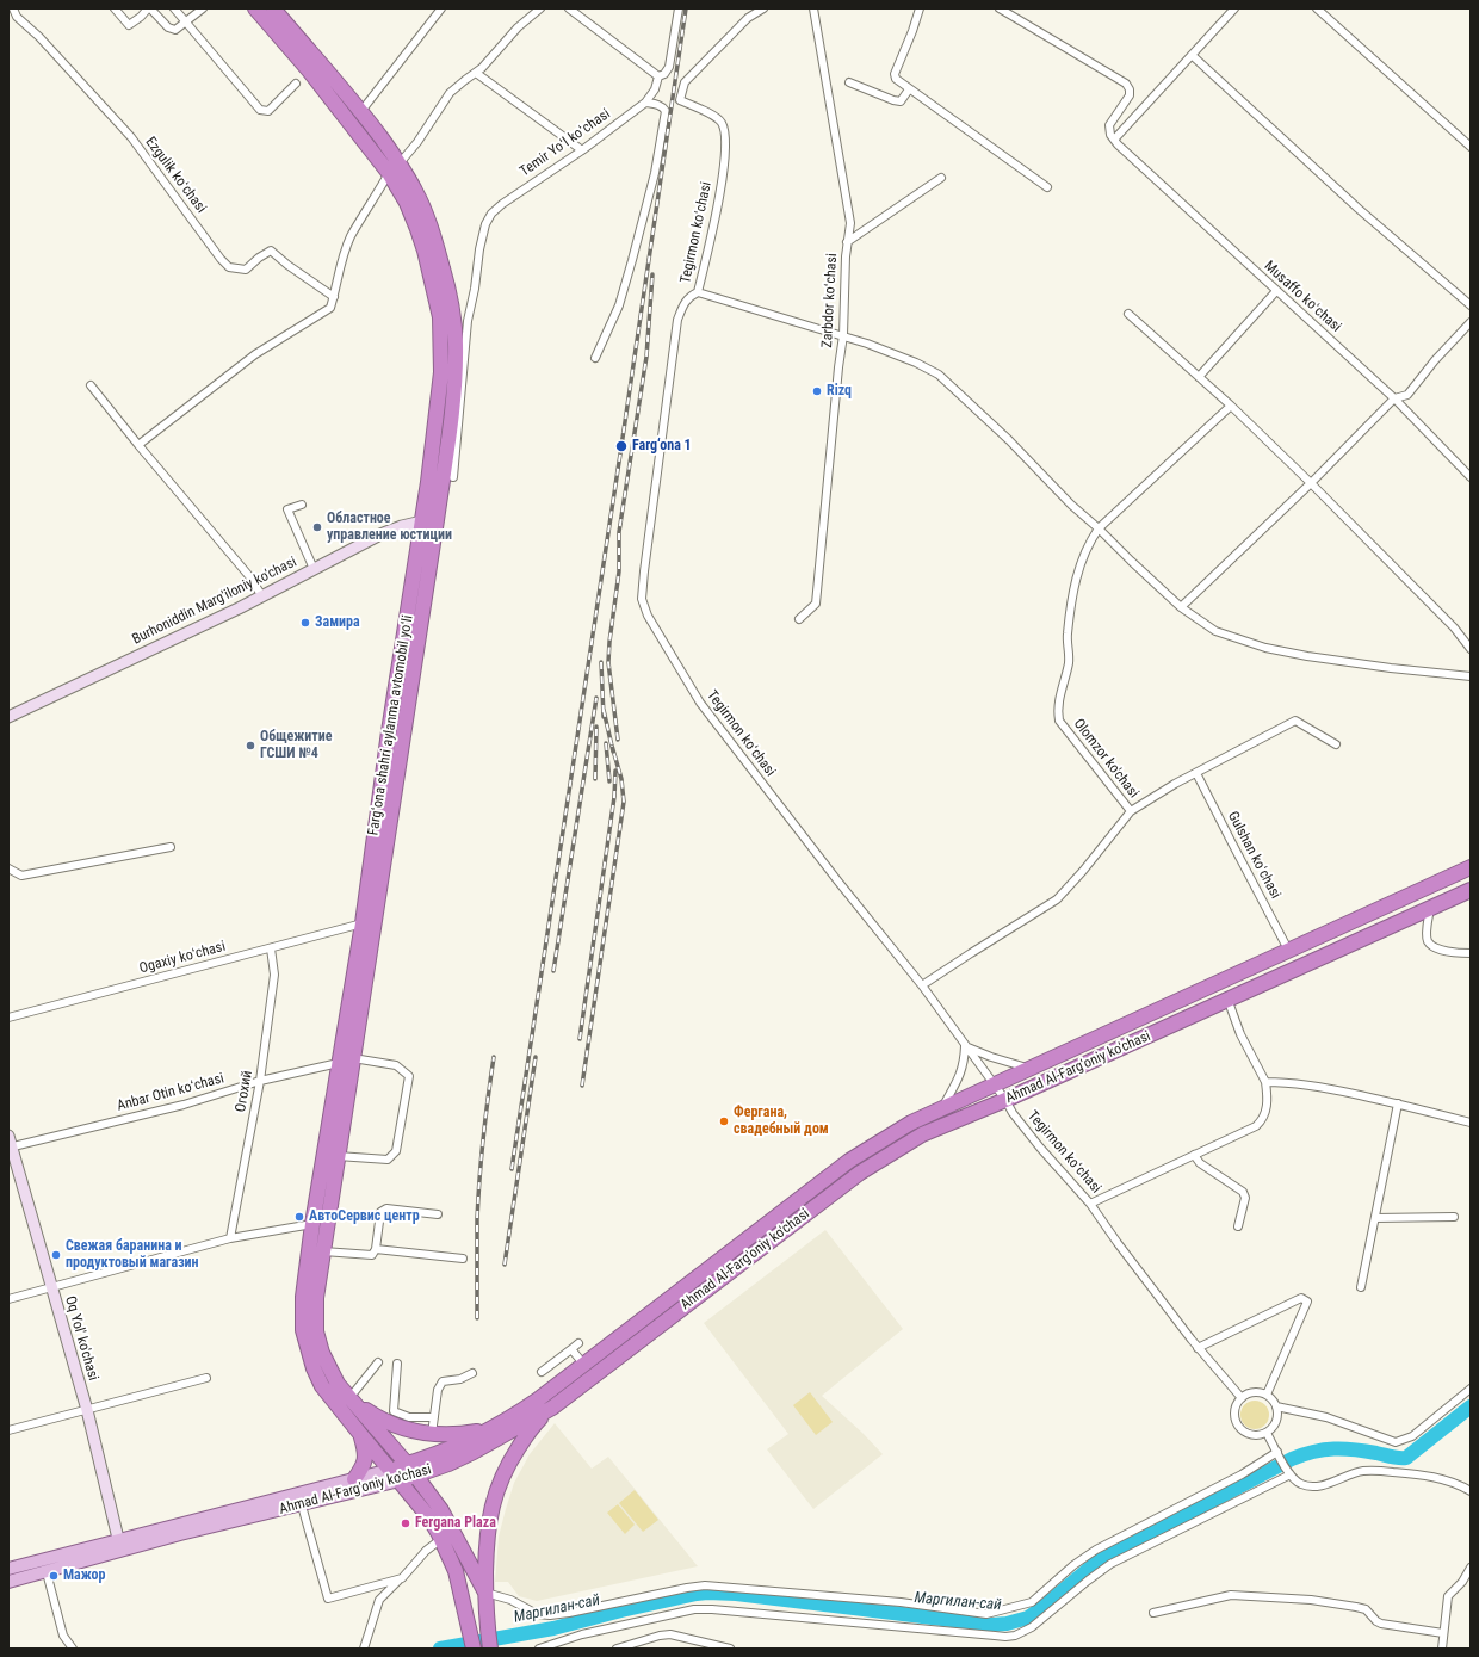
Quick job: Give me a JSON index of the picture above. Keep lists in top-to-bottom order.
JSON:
{
  "streets": {
    "highway": ["Fargʻona shahri aylanma avtomobil yoʻli", "Ahmad Al-Farg'oniy ko'chasi"],
    "street": [
      "Temir Yoʻl koʻchasi",
      "Ezgulik koʻchasi",
      "Tegirmon koʻchasi",
      "Musaffo koʻchasi",
      "Zarbdor koʻchasi",
      "Burhoniddin Marg'iloniy ko'chasi",
      "Olomzor ko'chasi",
      "Gulshan koʻchasi",
      "Ogaxiy koʻchasi",
      "Огохий",
      "Anbar Otin koʻchasi",
      "Oq Yol' ko'chasi"
    ]
  },
  "crossings": [
    ["Tegirmon koʻchasi", "Olomzor ko'chasi"],
    ["Tegirmon koʻchasi", "Ahmad Al-Farg'oniy ko'chasi"],
    ["Burhoniddin Marg'iloniy ko'chasi", "Fargʻona shahri aylanma avtomobil yoʻli"],
    ["Fargʻona shahri aylanma avtomobil yoʻli", "Ogaxiy koʻchasi"],
    ["Fargʻona shahri aylanma avtomobil yoʻli", "Ahmad Al-Farg'oniy ko'chasi"],
    ["Fargʻona shahri aylanma avtomobil yoʻli", "Anbar Otin koʻchasi"],
    ["Olomzor ko'chasi", "Gulshan koʻchasi"],
    ["Gulshan koʻchasi", "Ahmad Al-Farg'oniy ko'chasi"],
    ["Ogaxiy koʻchasi", "Огохий"],
    ["Ahmad Al-Farg'oniy ko'chasi", "Oq Yol' ko'chasi"],
    ["Огохий", "Anbar Otin koʻchasi"],
    ["Anbar Otin koʻchasi", "Oq Yol' ko'chasi"]
  ],
  "water": ["Маргилан-сай"],
  "places": [
    "Rizq",
    "Farg‘ona 1",
    "Областное управление юстиции",
    "Замира",
    "Общежитие ГСШИ №4",
    "Фергана, свадебный дом",
    "АвтоСервис центр",
    "Свежая баранина и продуктовый магазин",
    "Fergana Plaza",
    "Мажор"
  ]
}
